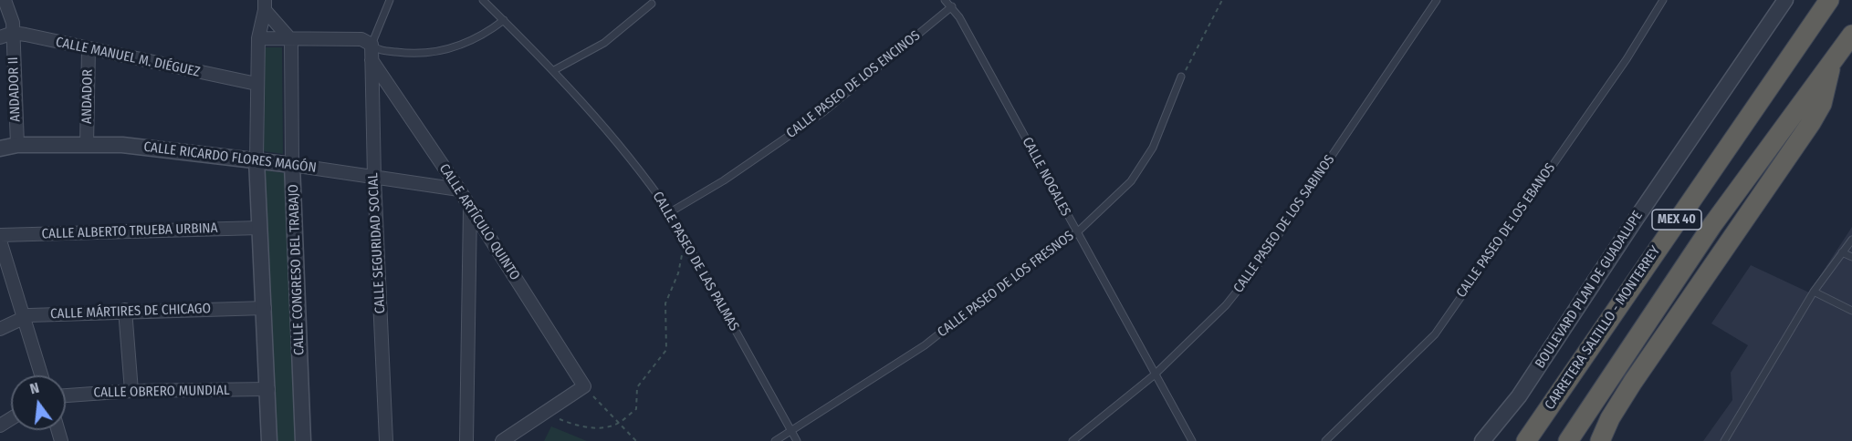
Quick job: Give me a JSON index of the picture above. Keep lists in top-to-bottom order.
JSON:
{
  "streets": {
    "highway": ["MEX 40", "CARRETERA SALTILLO - MONTERREY"],
    "street": [
      "CALLE MANUEL M. DIÉGUEZ",
      "ANDADOR II",
      "ANDADOR",
      "CALLE RICARDO FLORES MAGÓN",
      "CALLE ARTÍCULO QUINTO",
      "CALLE ALBERTO TRUEBA URBINA",
      "CALLE SEGURIDAD SOCIAL",
      "CALLE CONGRESO DEL TRABAJO",
      "BOULEVARD PLAN DE GUADALUPE",
      "CALLE MÁRTIRES DE CHICAGO",
      "CALLE OBRERO MUNDIAL"
    ],
    "lane": [
      "CALLE PASEO DE LOS ENCINOS",
      "CALLE NOGALES",
      "CALLE PASEO DE LOS SABINOS",
      "CALLE PASEO DE LOS EBANOS",
      "CALLE PASEO DE LAS PALMAS",
      "CALLE PASEO DE LOS FRESNOS"
    ]
  },
  "crossings": [
    ["CALLE MANUEL M. DIÉGUEZ", "ANDADOR II"],
    ["CALLE MANUEL M. DIÉGUEZ", "ANDADOR"],
    ["CALLE PASEO DE LOS ENCINOS", "CALLE NOGALES"],
    ["CALLE PASEO DE LOS ENCINOS", "CALLE PASEO DE LAS PALMAS"],
    ["ANDADOR II", "CALLE RICARDO FLORES MAGÓN"],
    ["ANDADOR", "CALLE RICARDO FLORES MAGÓN"],
    ["CALLE RICARDO FLORES MAGÓN", "CALLE ARTÍCULO QUINTO"],
    ["CALLE RICARDO FLORES MAGÓN", "CALLE SEGURIDAD SOCIAL"],
    ["CALLE RICARDO FLORES MAGÓN", "CALLE CONGRESO DEL TRABAJO"],
    ["CALLE NOGALES", "CALLE PASEO DE LOS SABINOS"],
    ["CALLE NOGALES", "CALLE PASEO DE LOS FRESNOS"],
    ["CALLE ARTÍCULO QUINTO", "CALLE SEGURIDAD SOCIAL"],
    ["CALLE PASEO DE LAS PALMAS", "CALLE PASEO DE LOS FRESNOS"]
  ],
  "north": "top"
}
